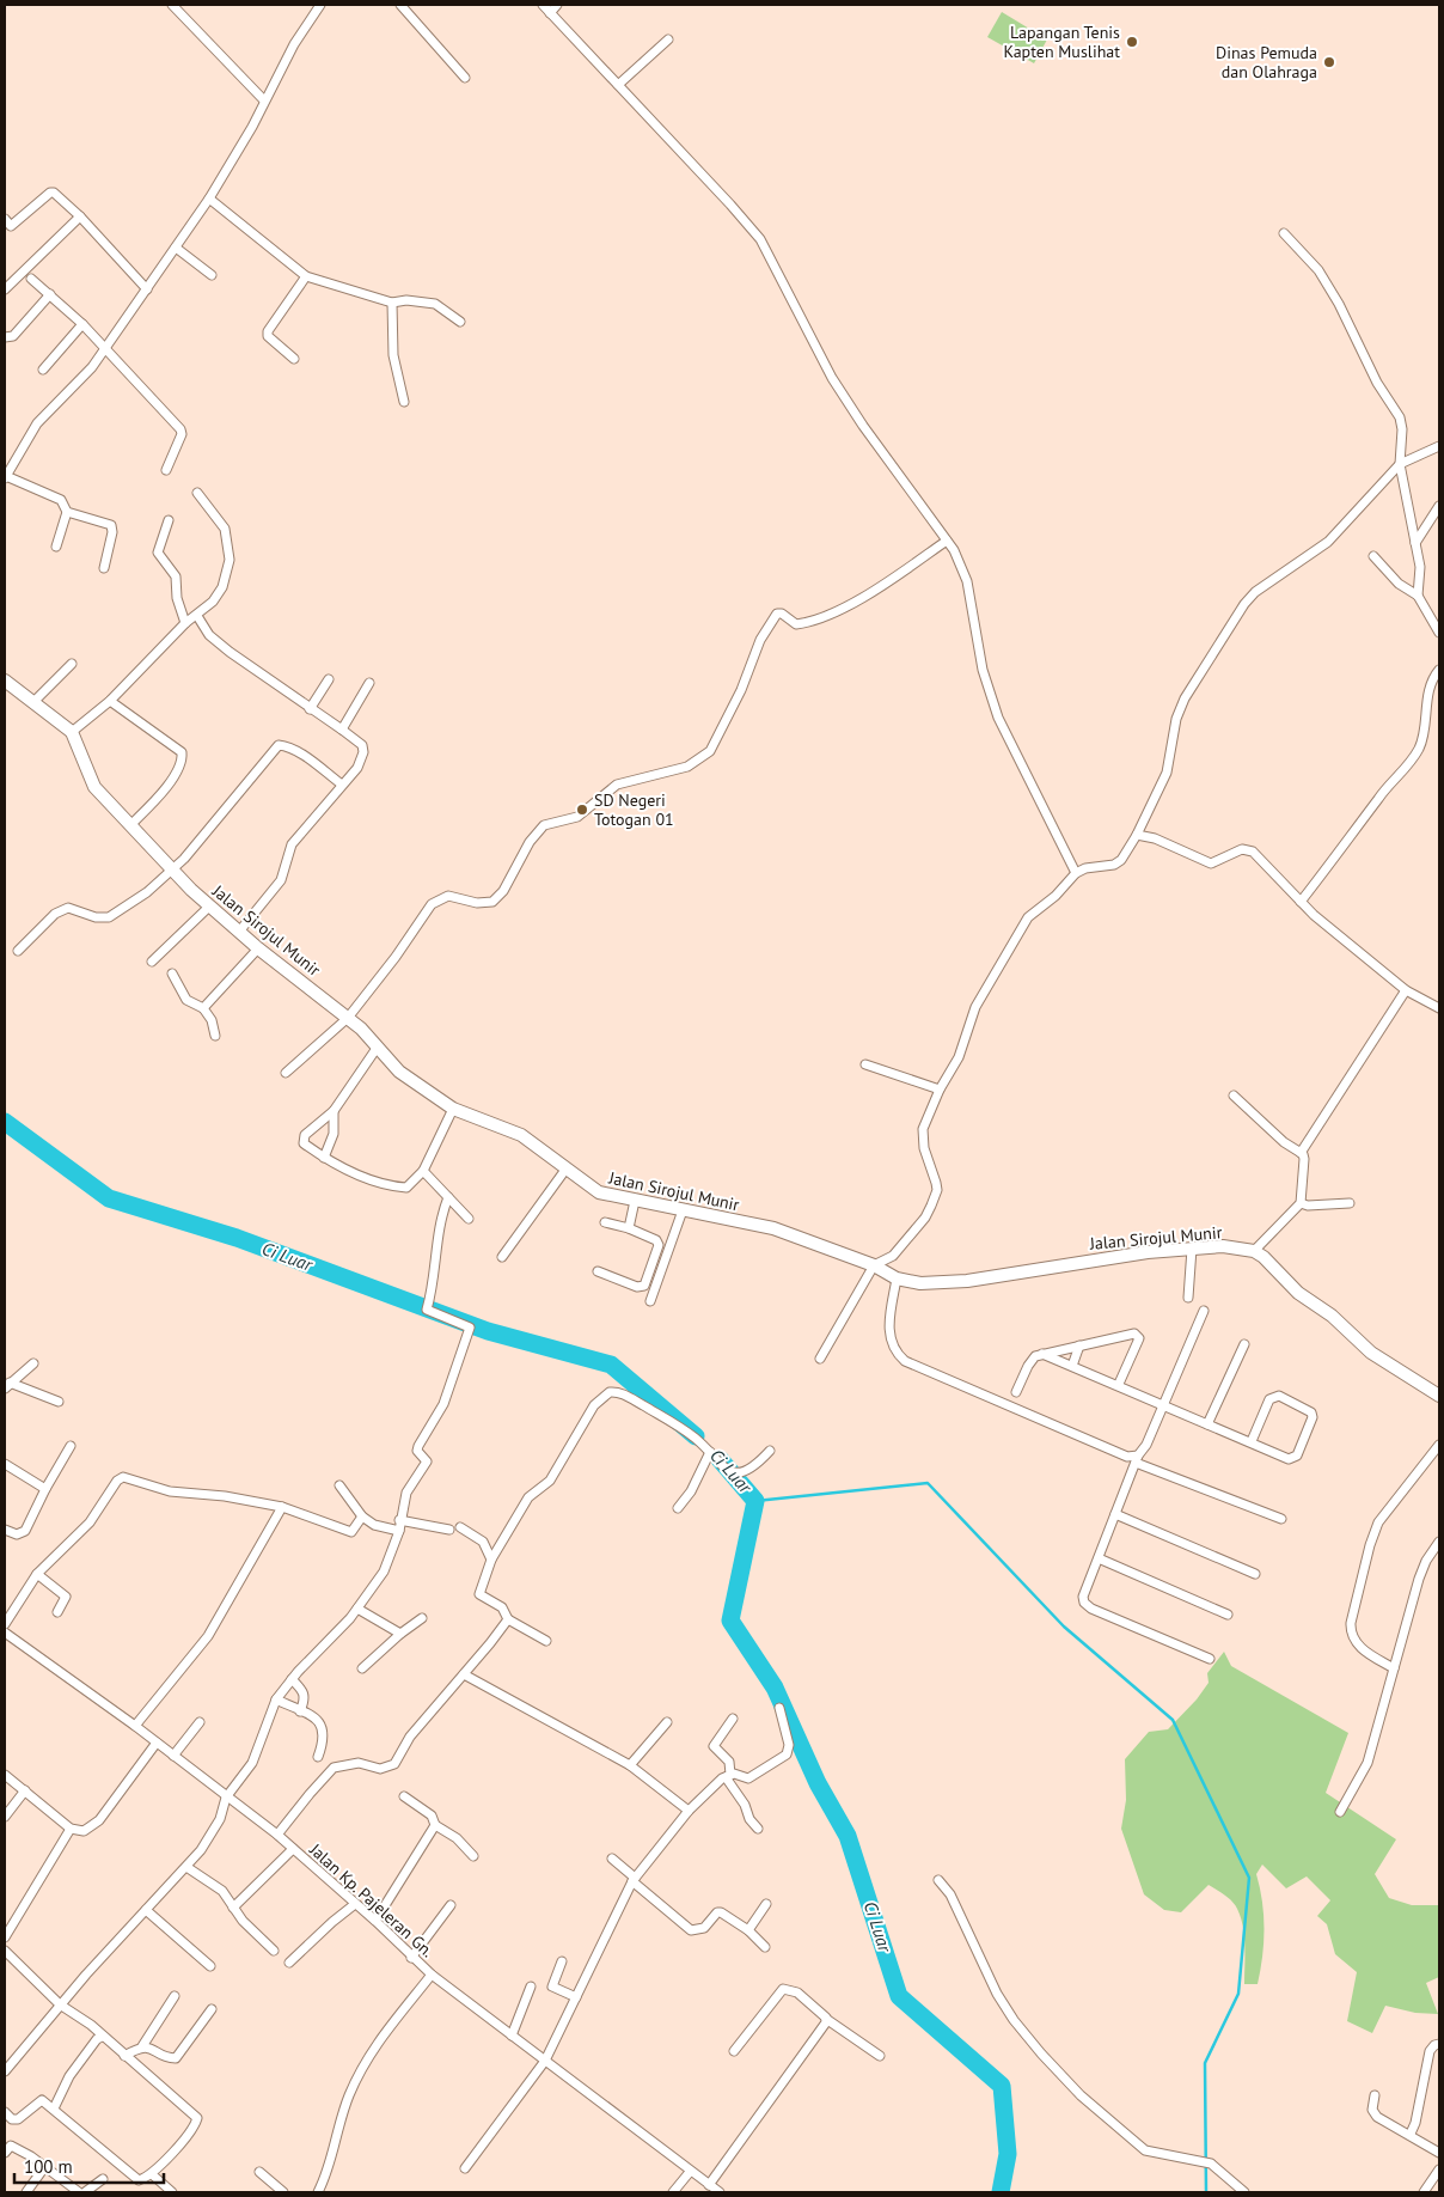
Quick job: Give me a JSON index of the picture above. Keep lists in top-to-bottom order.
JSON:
{
  "streets": {
    "street": ["Jalan Sirojul Munir", "Jalan Kp. Pajeleran Gn."]
  },
  "water": ["Ci Luar"],
  "places": ["Lapangan Tenis Kapten Muslihat", "Dinas Pemuda dan Olahraga", "SD Negeri Totogan 01"],
  "scale_bar": "100 m"
}
